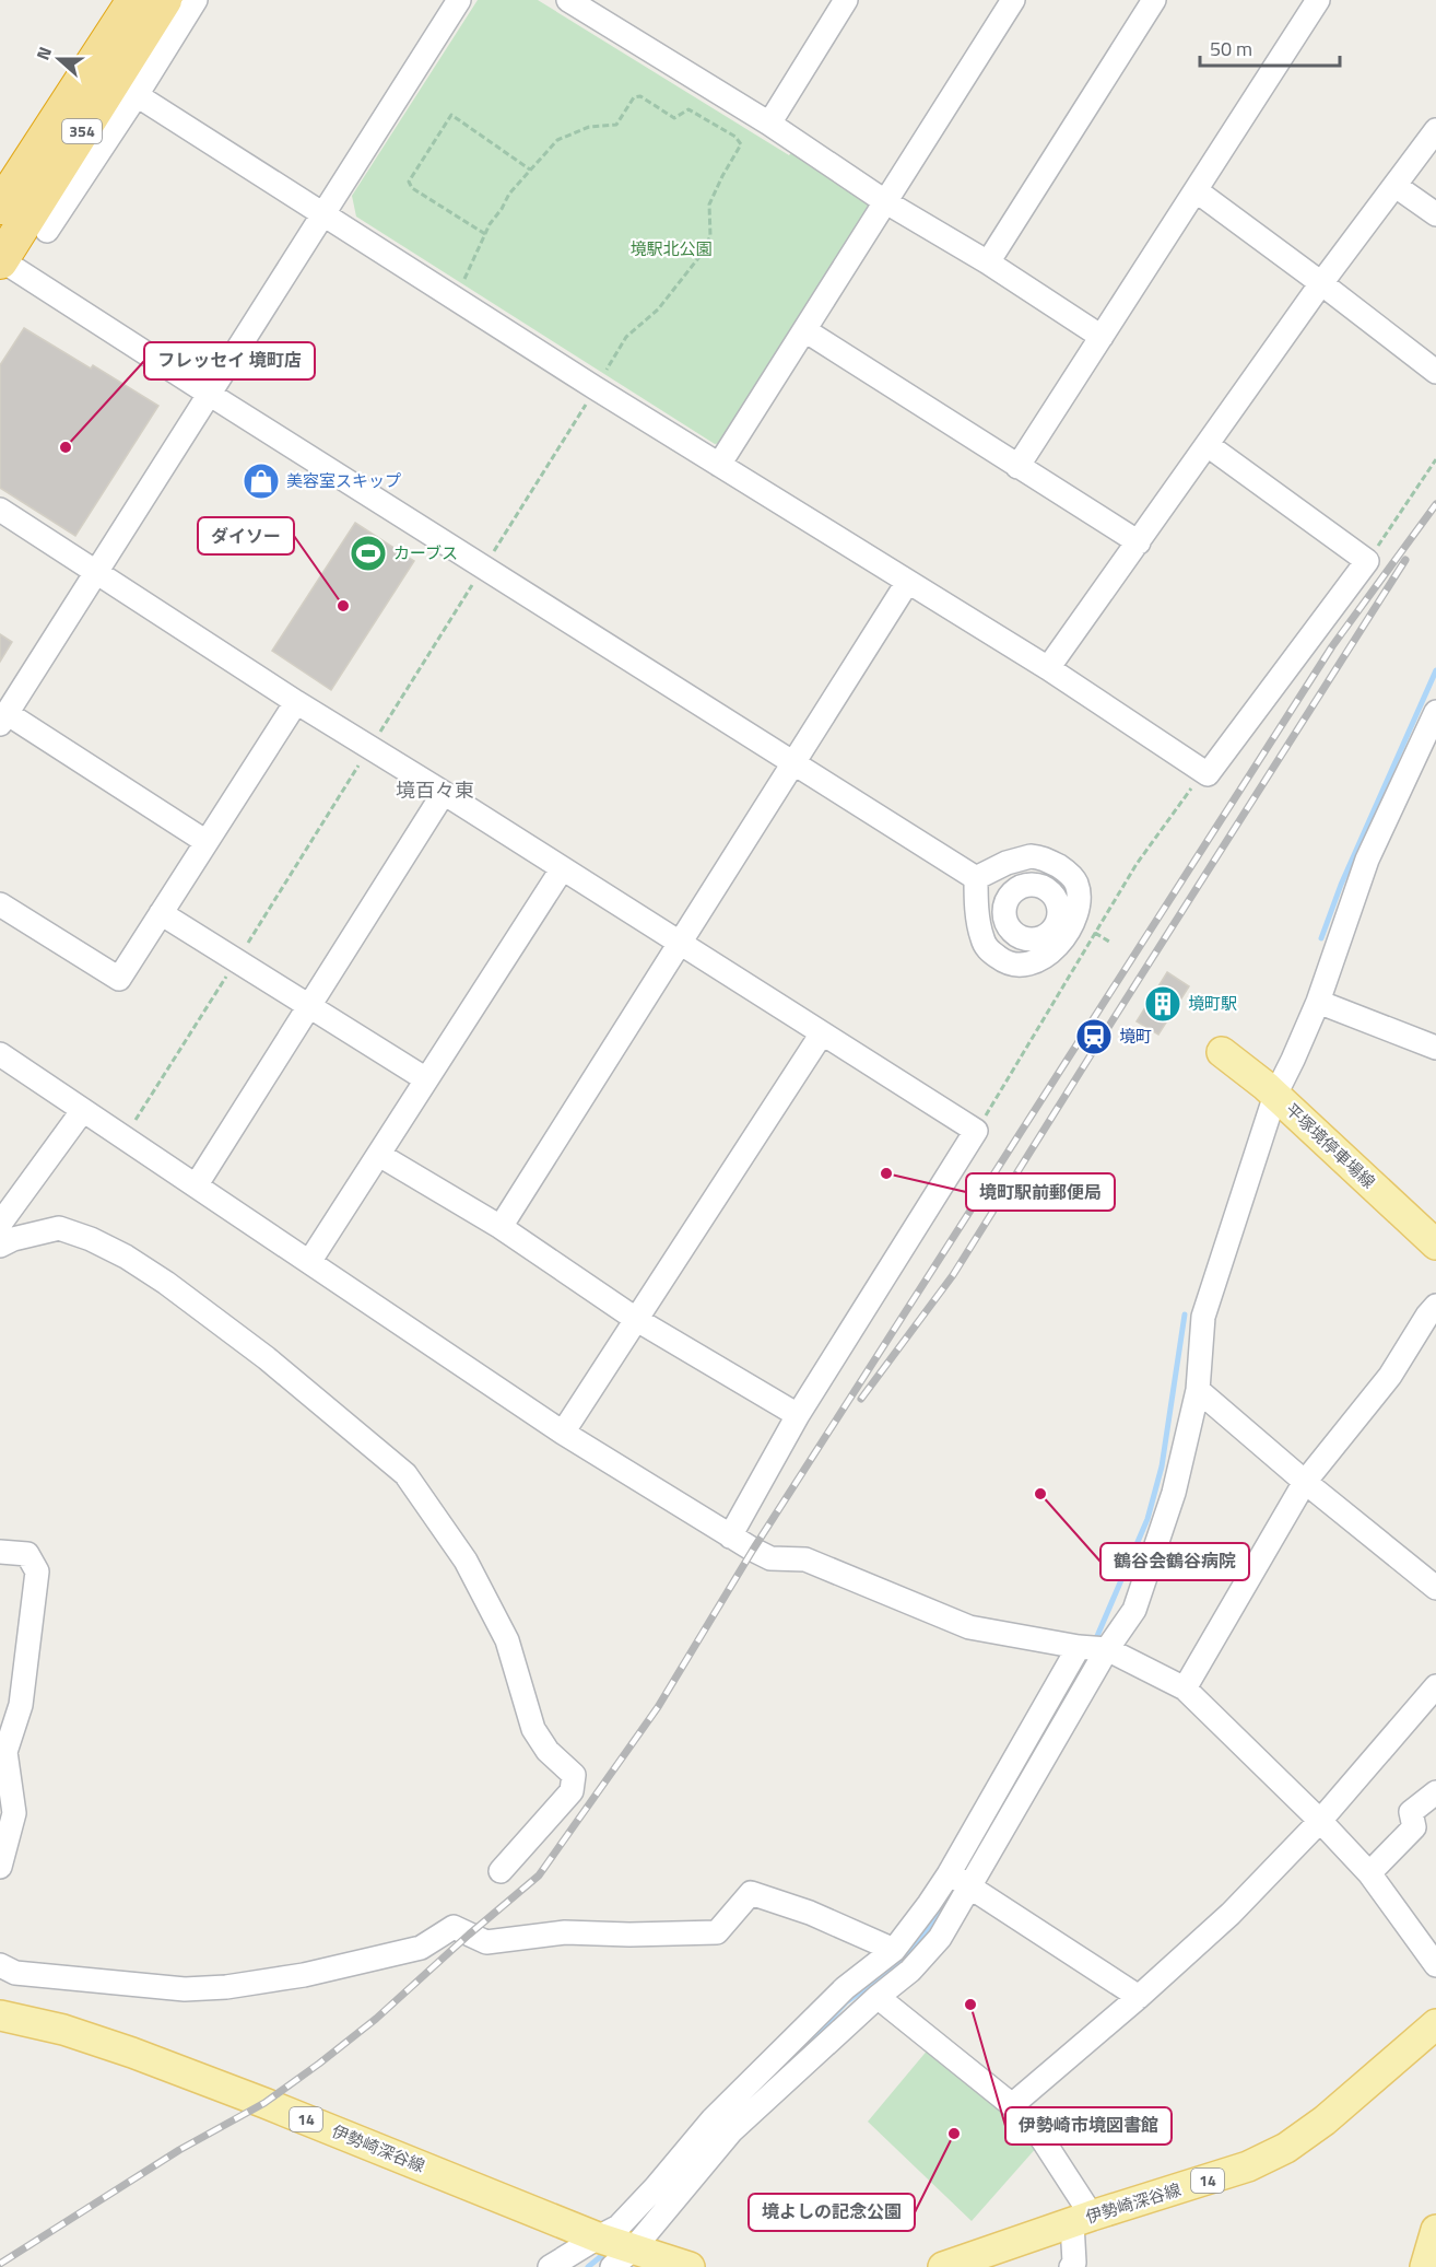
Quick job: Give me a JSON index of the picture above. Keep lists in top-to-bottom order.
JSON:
{
  "streets": {
    "highway": ["354"],
    "main road": ["平塚境停車場線", "14", "伊勢崎深谷線"]
  },
  "districts": ["境百々東"],
  "parks": ["境駅北公園"],
  "places": {
    "other": [
      "フレッセイ 境町店",
      "ダイソー",
      "境町駅前郵便局",
      "鶴谷会鶴谷病院",
      "伊勢崎市境図書館",
      "境よしの記念公園"
    ],
    "shop": ["美容室スキップ"],
    "sports": ["カーブス"],
    "building": ["境町駅"],
    "station": ["境町"]
  },
  "scale_bar": "50 m",
  "north": "left"
}
